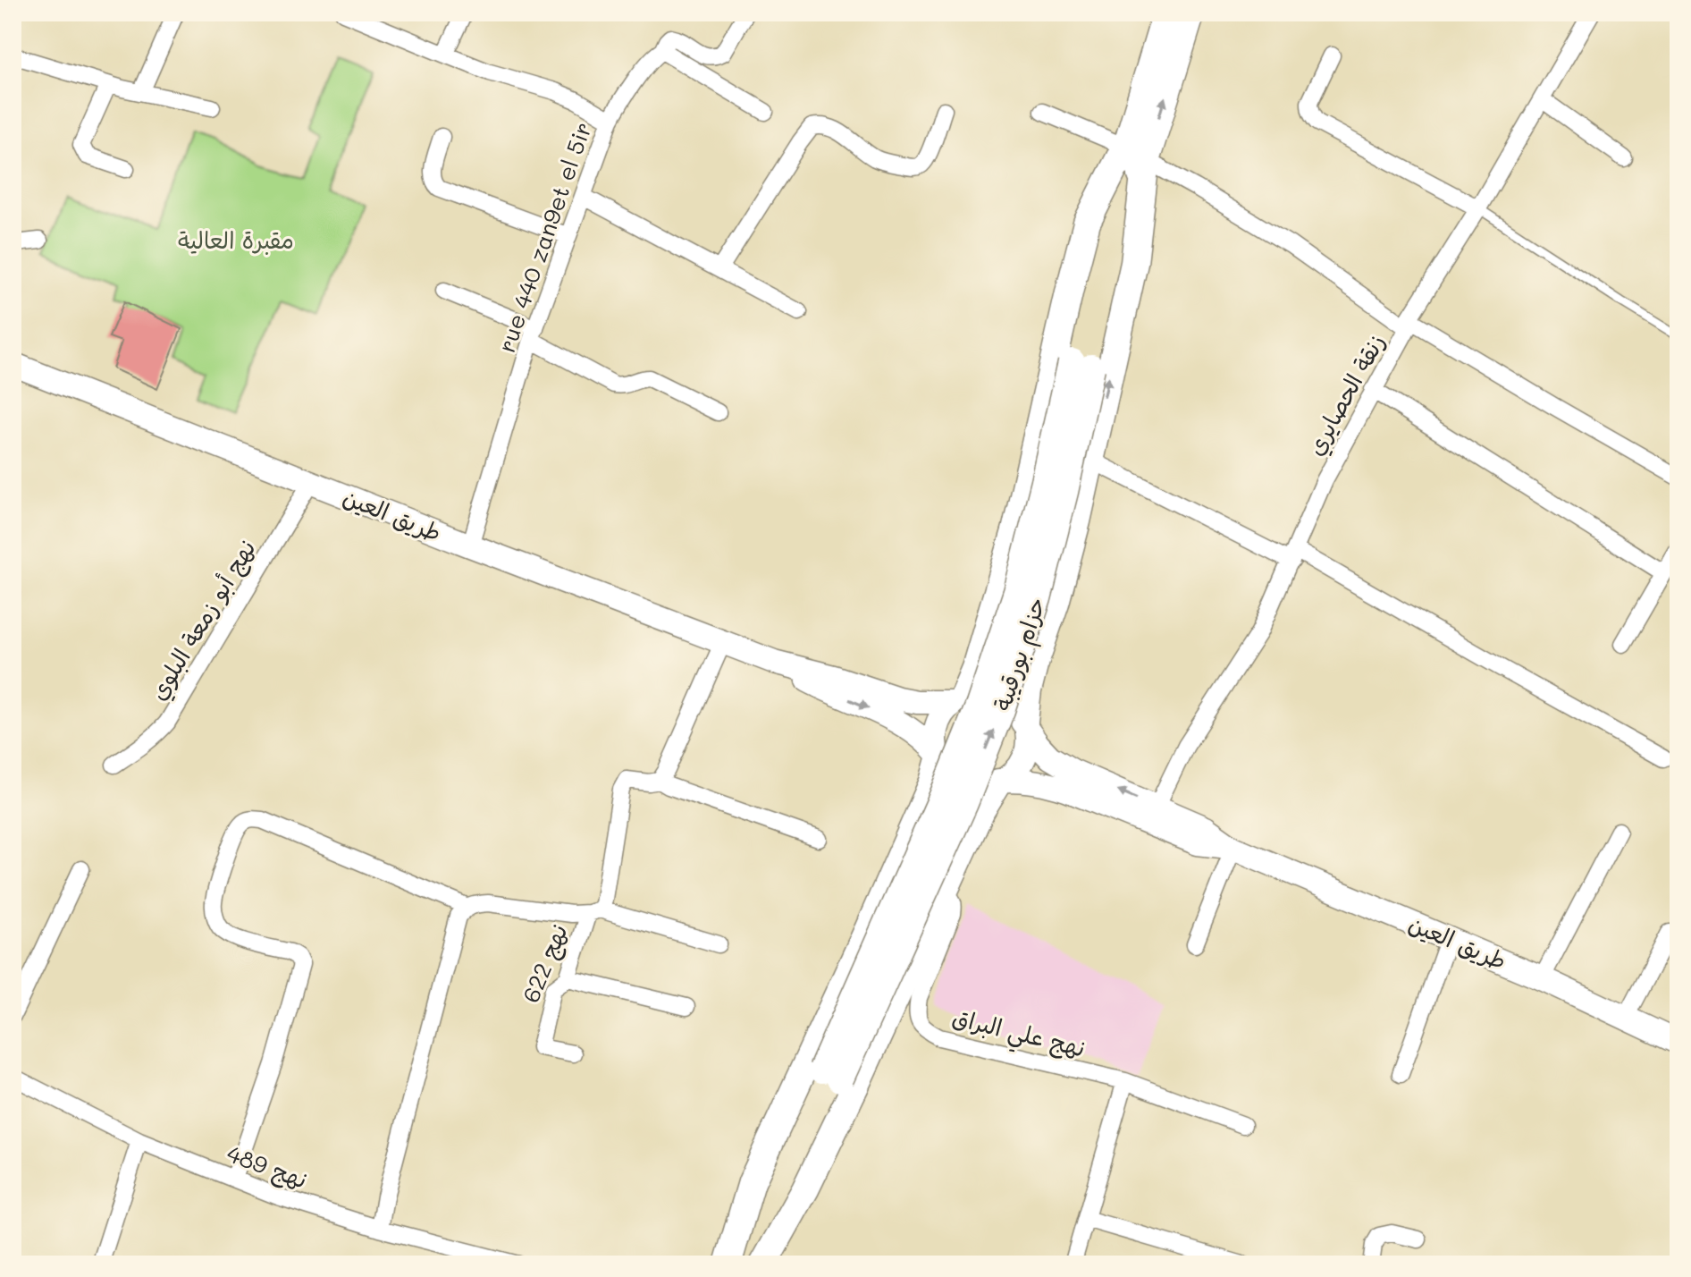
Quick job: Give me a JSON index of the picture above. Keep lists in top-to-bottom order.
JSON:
{
  "streets": {
    "highway": ["حزام بورقيبة"],
    "main road": ["طريق العين"],
    "street": [
      "rue 440 zan9et el 5ir",
      "زنقة الحصايري",
      "نهج أبو زمعة البلوي",
      "نهج 622",
      "نهج علي البراق",
      "نهج 489"
    ]
  },
  "crossings": [
    ["rue 440 zan9et el 5ir", "طريق العين"],
    ["زنقة الحصايري", "طريق العين"],
    ["طريق العين", "نهج أبو زمعة البلوي"]
  ],
  "parks": ["مقبرة العالية"]
}
